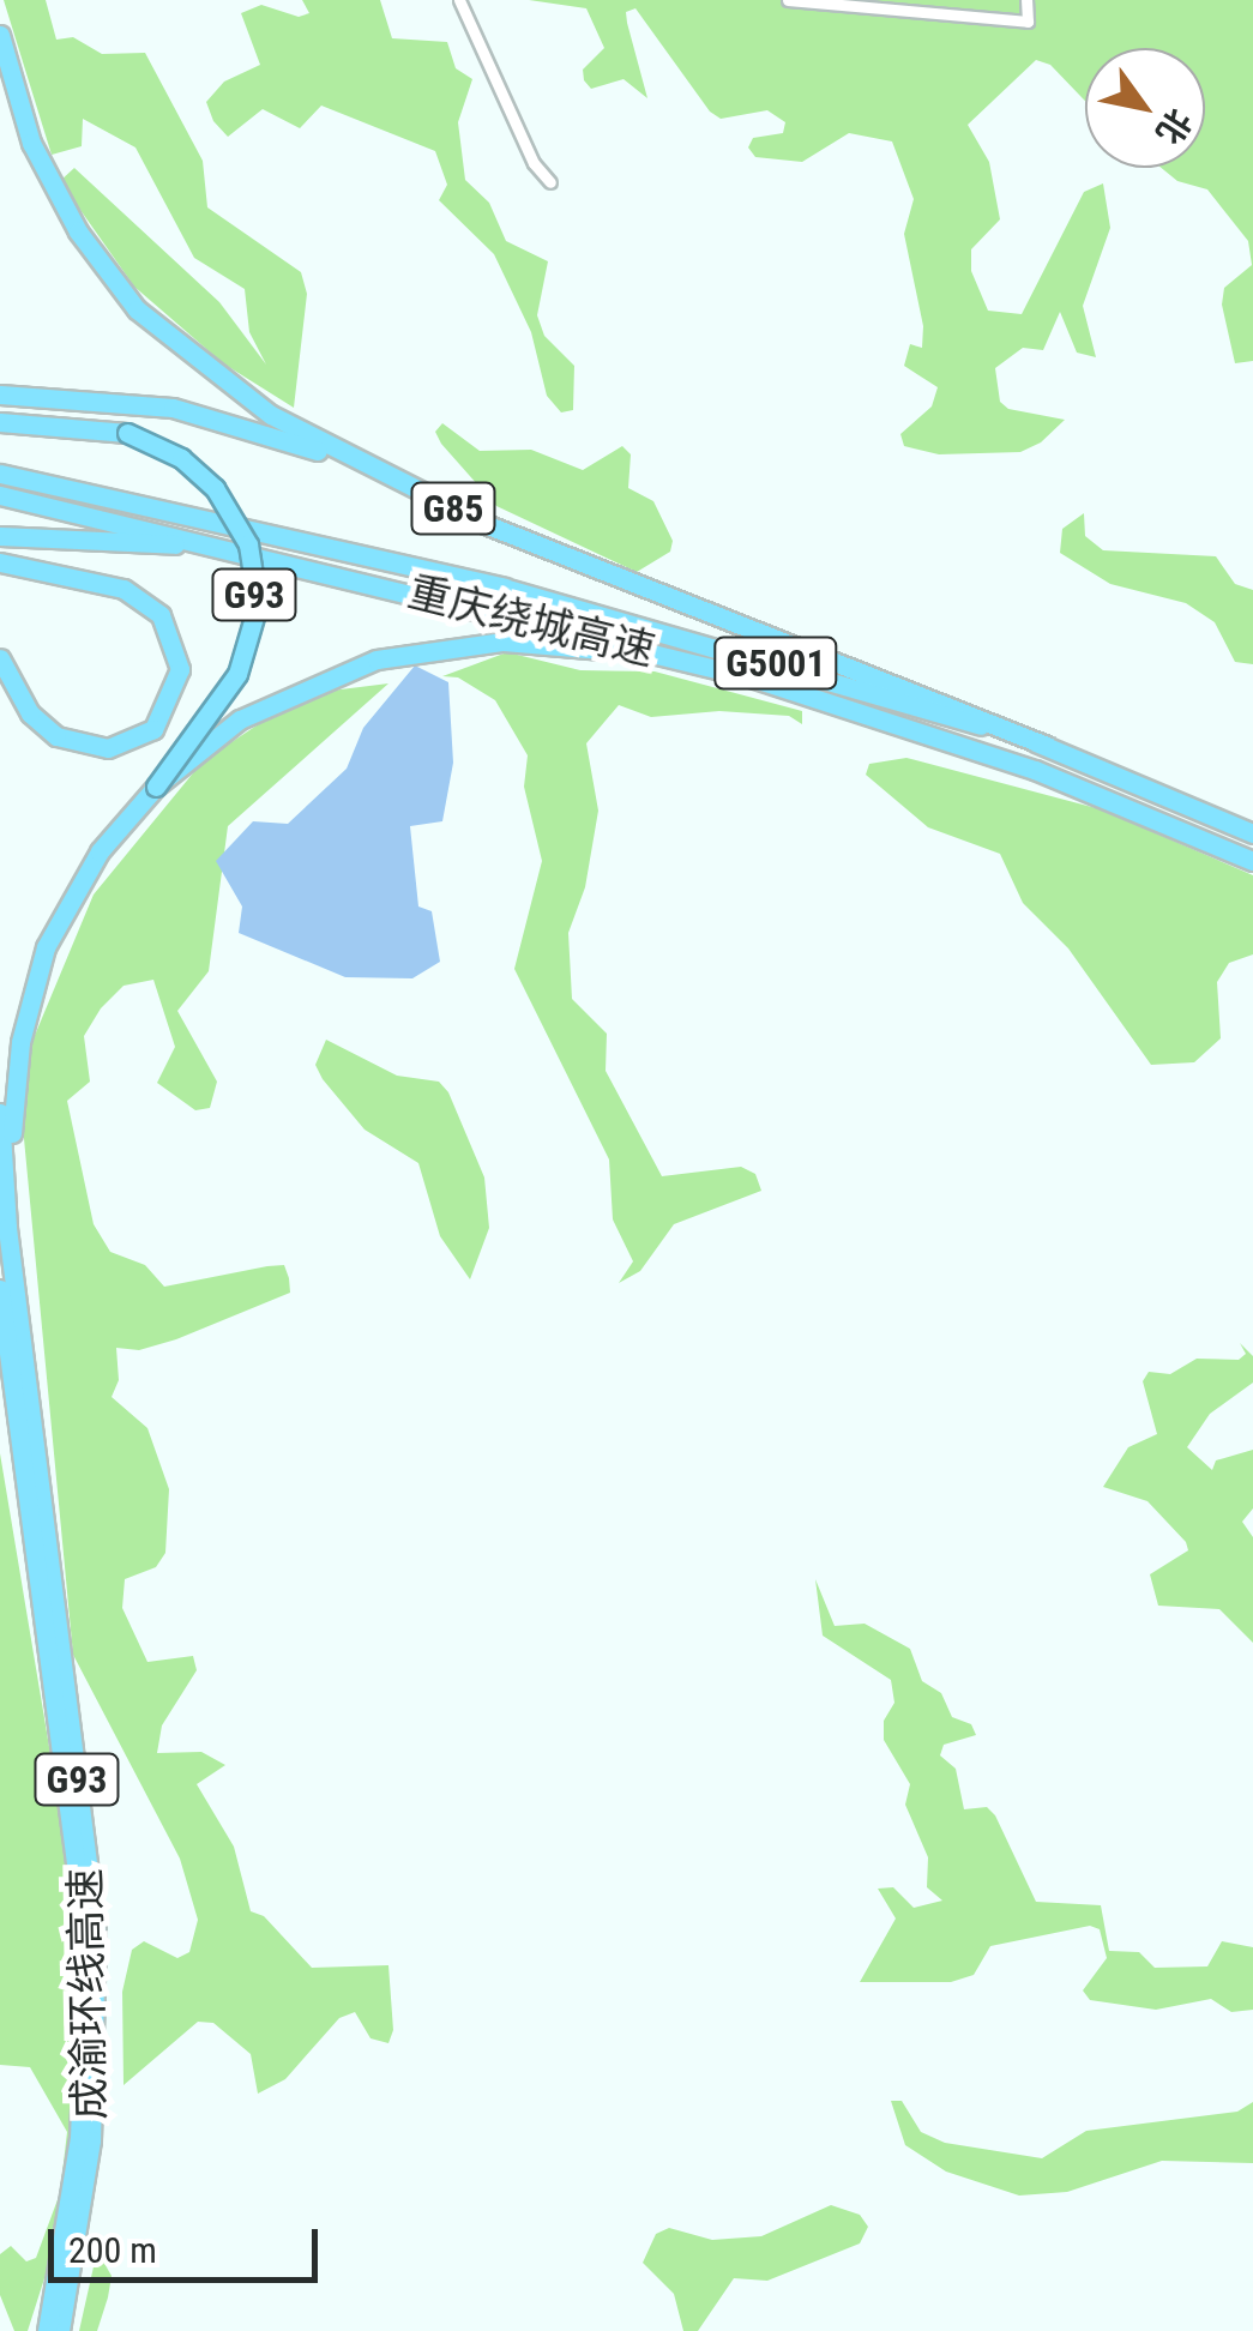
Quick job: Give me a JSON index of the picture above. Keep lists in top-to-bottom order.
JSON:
{
  "streets": {
    "highway": [
      "G85",
      "G93",
      "重庆绕城高速",
      "G5001",
      "成渝环线高速"
    ]
  },
  "crossings": [
    ["G85", "重庆绕城高速"],
    ["G93", "成渝环线高速"]
  ],
  "scale_bar": "200 m",
  "north": "bottom right"
}
